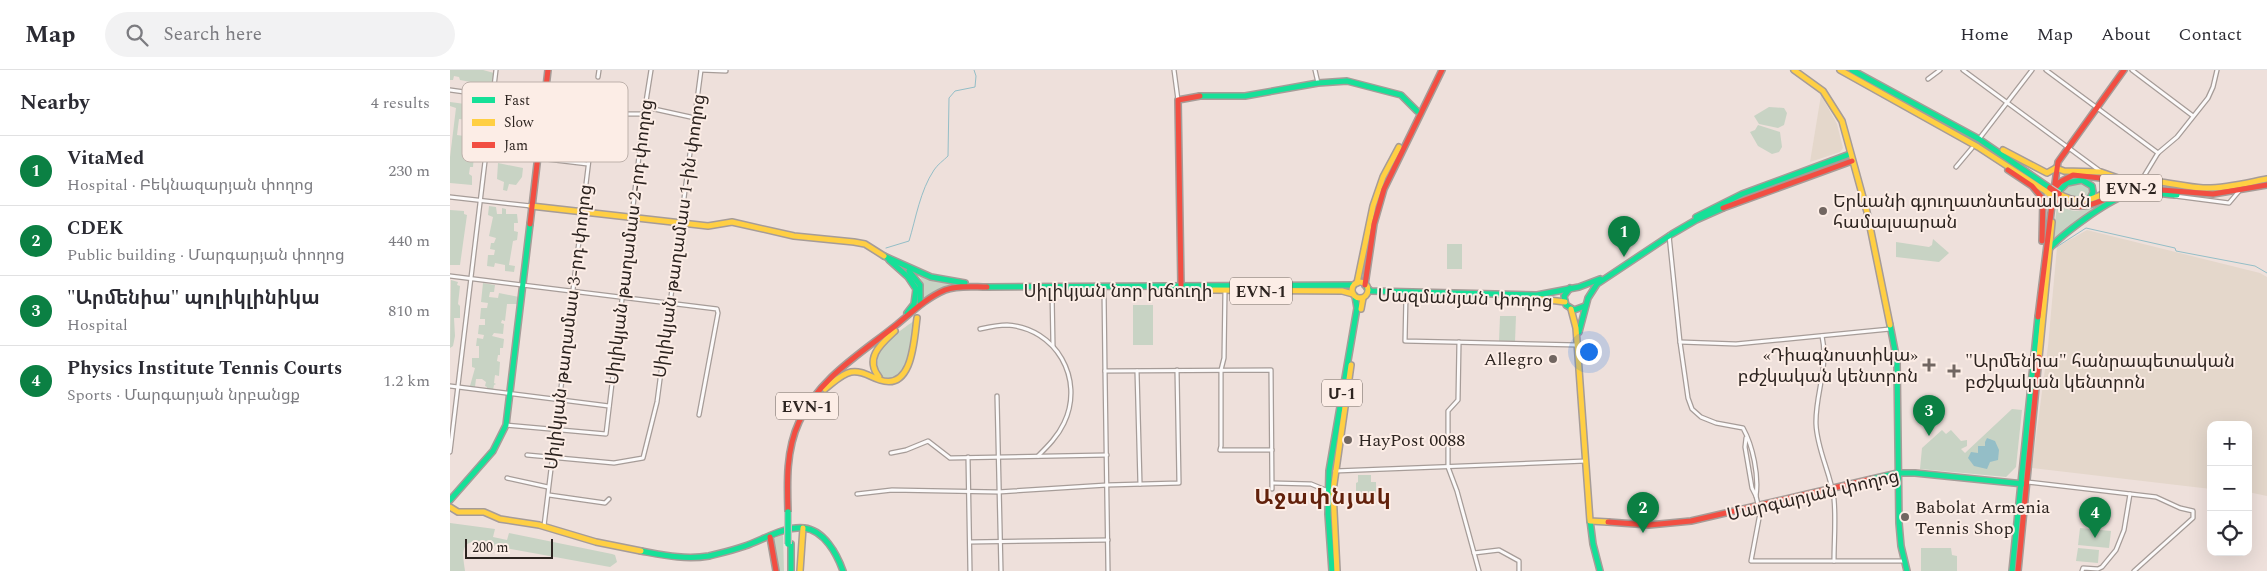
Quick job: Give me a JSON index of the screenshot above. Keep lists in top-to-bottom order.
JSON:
{
  "streets": {
    "main road": [
      "EVN-2",
      "Սիլիկյան նոր խճուղի",
      "EVN-1",
      "Մազմանյան փողոց",
      "Մ-1",
      "Մարգարյան փողոց"
    ],
    "street": ["Սիլիկյան թաղամաս 1-ին փողոց", "Սիլիկյան թաղամաս 2-րդ փողոց", "Սիլիկյան թաղամաս 3-րդ փողոց"]
  },
  "crossings": [
    ["Սիլիկյան թաղամաս 1-ին փողոց", "Սիլիկյան թաղամաս 3-րդ փողոց"],
    ["Սիլիկյան թաղամաս 2-րդ փողոց", "Սիլիկյան թաղամաս 3-րդ փողոց"],
    ["Սիլիկյան նոր խճուղի", "EVN-1"],
    ["Սիլիկյան նոր խճուղի", "Մազմանյան փողոց"],
    ["Սիլիկյան նոր խճուղի", "Մ-1"],
    ["Մազմանյան փողոց", "Մ-1"]
  ],
  "districts": ["Աջափնյակ"],
  "places": {
    "other": [
      "Երևանի գյուղատնտեսական համալսարան",
      "Allegro",
      "HayPost 0088",
      "Babolat Armenia Tennis Shop"
    ],
    "health": ["«Դիագնոստիկա» բժշկական կենտրոն", "\"Արմենիա\" հանրապետական բժշկական կենտրոն"]
  },
  "legend": ["Fast", "Slow", "Jam"],
  "scale_bar": "200 m",
  "page": {
    "header": "Map",
    "search": "Search here",
    "nav": [
      "Home",
      "Map",
      "About",
      "Contact"
    ],
    "heading": ["Nearby", "4 results"],
    "list": [
      {
        "mark": "1",
        "name": "VitaMed",
        "note": "Hospital · Բեկնազարյան փողոց",
        "value": "230 m"
      },
      {
        "mark": "2",
        "name": "CDEK",
        "note": "Public building · Մարգարյան փողոց",
        "value": "440 m"
      },
      {
        "mark": "3",
        "name": "\"Արմենիա\" պոլիկլինիկա",
        "note": "Hospital",
        "value": "810 m"
      },
      {
        "mark": "4",
        "name": "Physics Institute Tennis Courts",
        "note": "Sports · Մարգարյան նրբանցք",
        "value": "1.2 km"
      }
    ],
    "pins": [
      "1",
      "3",
      "2",
      "4"
    ],
    "map_buttons": ["+", "−"],
    "scale": "200 m"
  }
}
